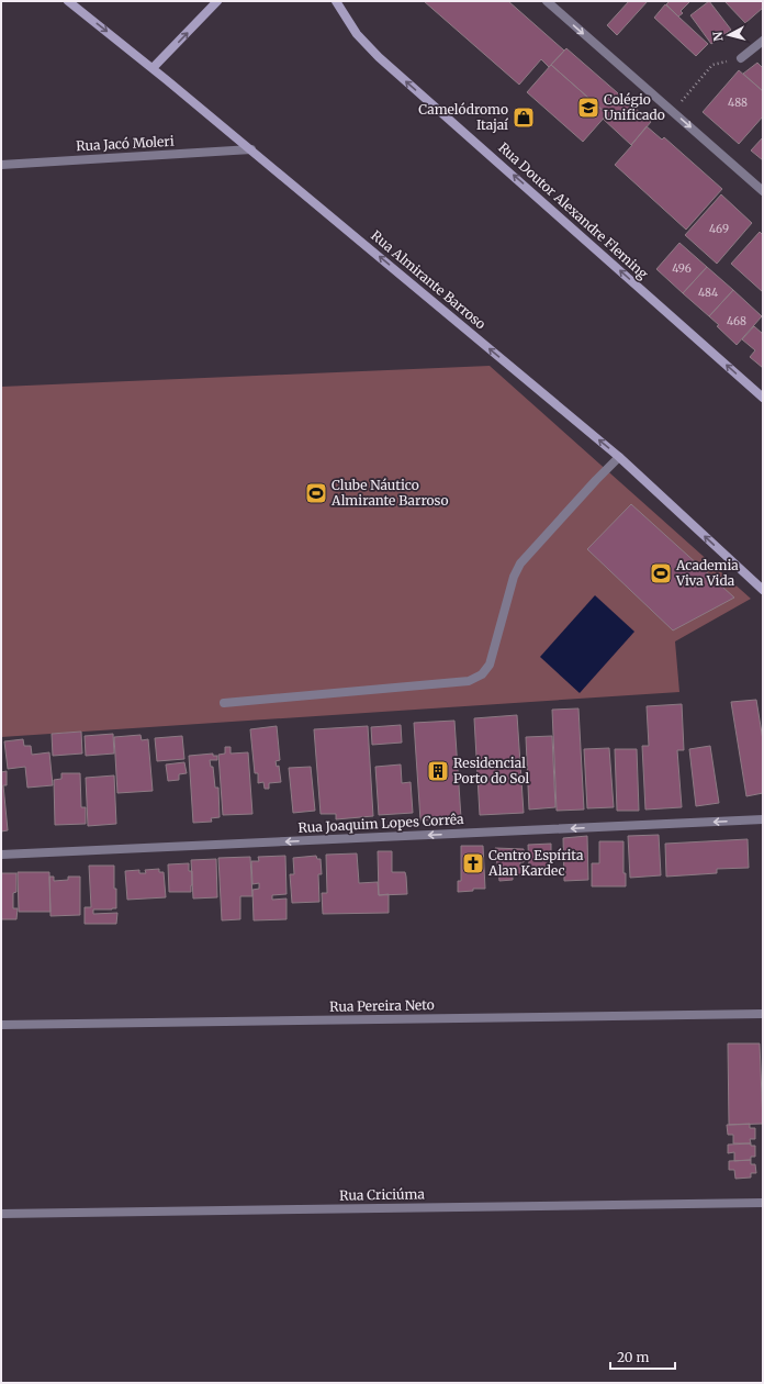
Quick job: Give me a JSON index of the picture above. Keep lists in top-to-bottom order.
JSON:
{
  "streets": {
    "street": [
      "Rua Jacó Moleri",
      "Rua Doutor Alexandre Fleming",
      "Rua Almirante Barroso",
      "Rua Joaquim Lopes Corrêa",
      "Rua Pereira Neto",
      "Rua Criciúma"
    ]
  },
  "crossings": [
    ["Rua Jacó Moleri", "Rua Almirante Barroso"]
  ],
  "one_way": ["Rua Doutor Alexandre Fleming", "Rua Joaquim Lopes Corrêa"],
  "places": {
    "school or university": ["Colégio Unificado"],
    "shop": ["Camelódromo Itajaí"],
    "sports": ["Clube Náutico Almirante Barroso", "Academia Viva Vida"],
    "building": ["Residencial Porto do Sol"],
    "church": ["Centro Espírita Alan Kardec"]
  },
  "house_numbers": [
    "488",
    "469",
    "496",
    "484",
    "468"
  ],
  "scale_bar": "20 m",
  "north": "left"
}
